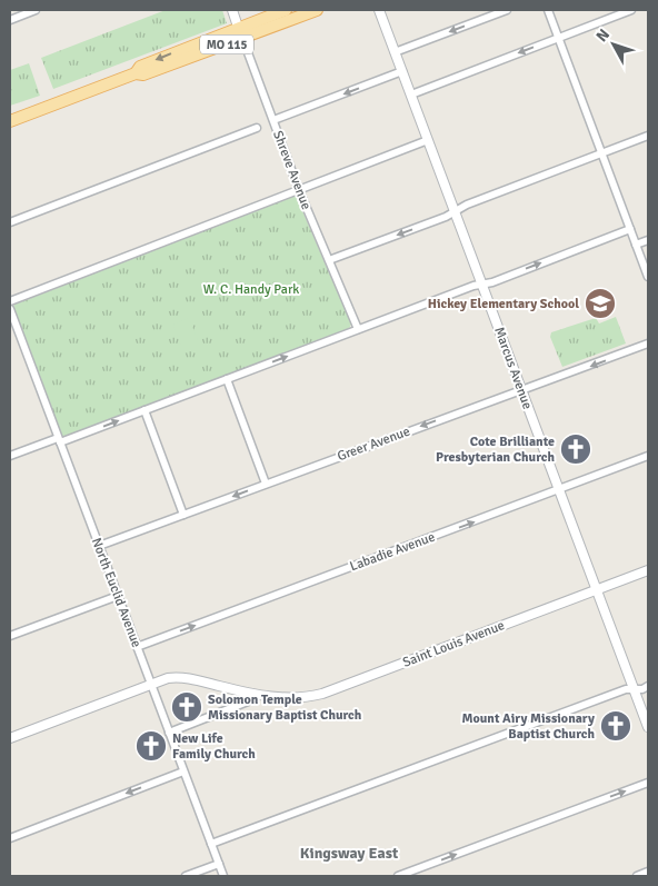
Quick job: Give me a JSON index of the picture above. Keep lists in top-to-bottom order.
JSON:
{
  "streets": {
    "main road": ["MO 115"],
    "street": [
      "Shreve Avenue",
      "Marcus Avenue",
      "Greer Avenue",
      "Labadie Avenue",
      "North Euclid Avenue",
      "Saint Louis Avenue"
    ]
  },
  "crossings": [
    ["MO 115", "Shreve Avenue"],
    ["Marcus Avenue", "Greer Avenue"],
    ["Marcus Avenue", "Labadie Avenue"],
    ["Marcus Avenue", "Saint Louis Avenue"],
    ["Greer Avenue", "North Euclid Avenue"],
    ["Labadie Avenue", "North Euclid Avenue"],
    ["North Euclid Avenue", "Saint Louis Avenue"]
  ],
  "one_way": ["Greer Avenue", "Labadie Avenue"],
  "districts": ["Kingsway East"],
  "parks": ["W. C. Handy Park"],
  "places": {
    "school or university": ["Hickey Elementary School"],
    "church": [
      "Cote Brilliante Presbyterian Church",
      "Solomon Temple Missionary Baptist Church",
      "Mount Airy Missionary Baptist Church",
      "New Life Family Church"
    ]
  },
  "north": "top left"
}
